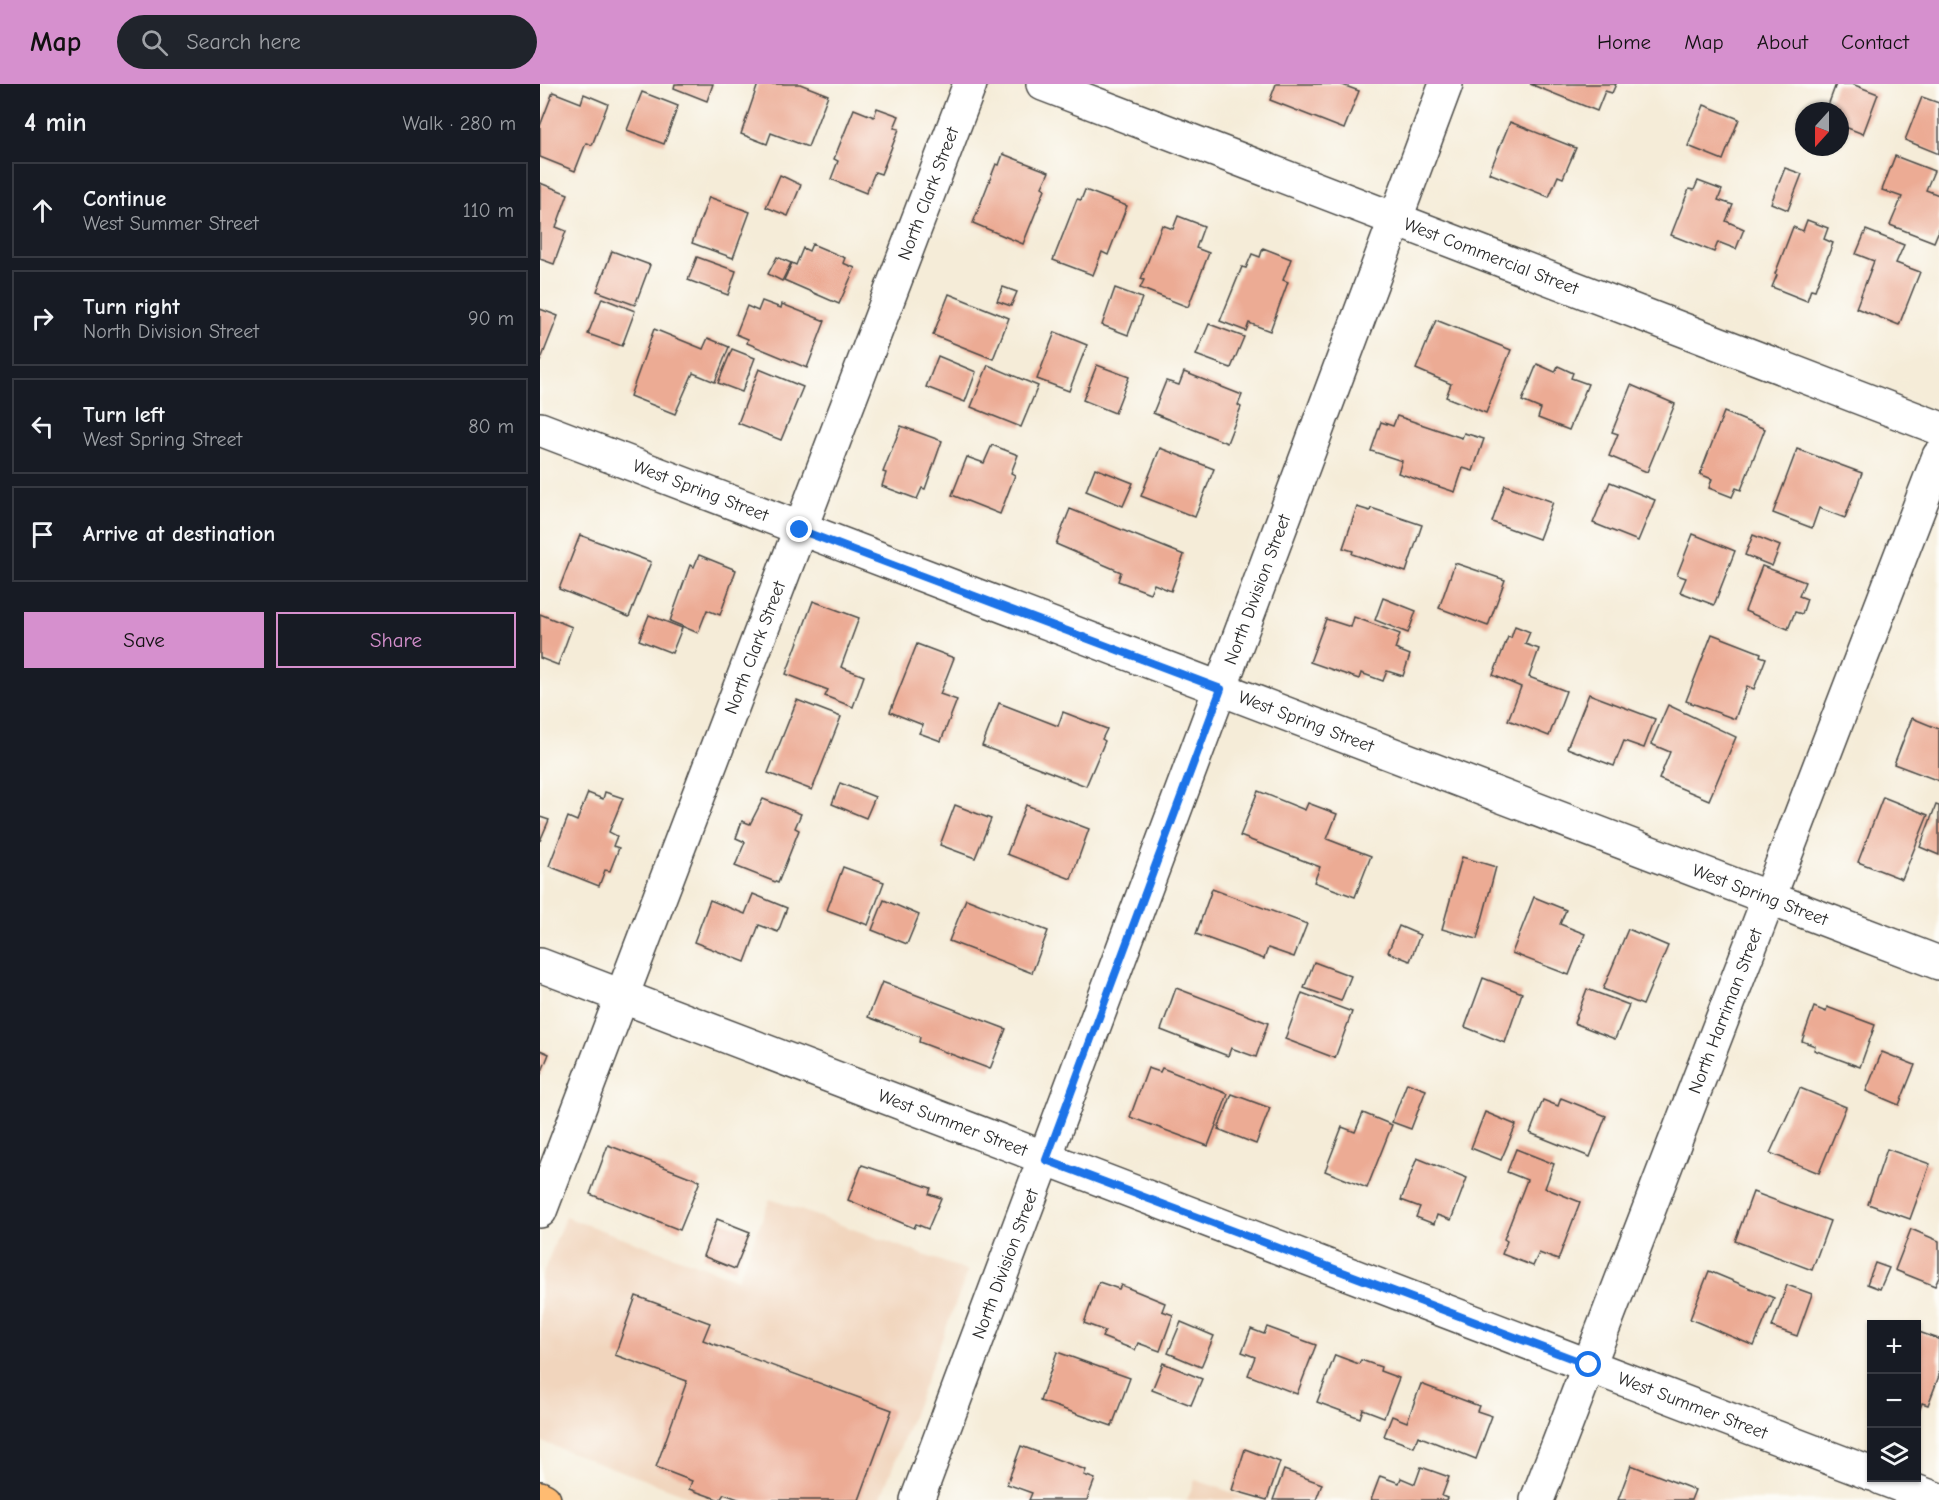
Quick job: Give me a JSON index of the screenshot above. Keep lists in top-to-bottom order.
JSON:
{
  "streets": {
    "street": [
      "North Clark Street",
      "West Commercial Street",
      "West Spring Street",
      "North Division Street",
      "North Harriman Street",
      "West Summer Street"
    ]
  },
  "crossings": [
    ["North Clark Street", "West Spring Street"],
    ["North Clark Street", "West Summer Street"],
    ["West Commercial Street", "North Division Street"],
    ["West Spring Street", "North Division Street"],
    ["West Spring Street", "North Harriman Street"],
    ["North Division Street", "West Summer Street"],
    ["North Harriman Street", "West Summer Street"]
  ],
  "north": "bottom",
  "page": {
    "header": "Map",
    "search": "Search here",
    "nav": [
      "Home",
      "Map",
      "About",
      "Contact"
    ],
    "heading": ["4 min", "Walk · 280 m"],
    "list": [
      ["Continue", "West Summer Street", "110 m"],
      ["Turn right", "North Division Street", "90 m"],
      ["Turn left", "West Spring Street", "80 m"],
      "Arrive at destination"
    ],
    "buttons": ["Save", "Share"],
    "map_buttons": ["+", "−"]
  }
}
